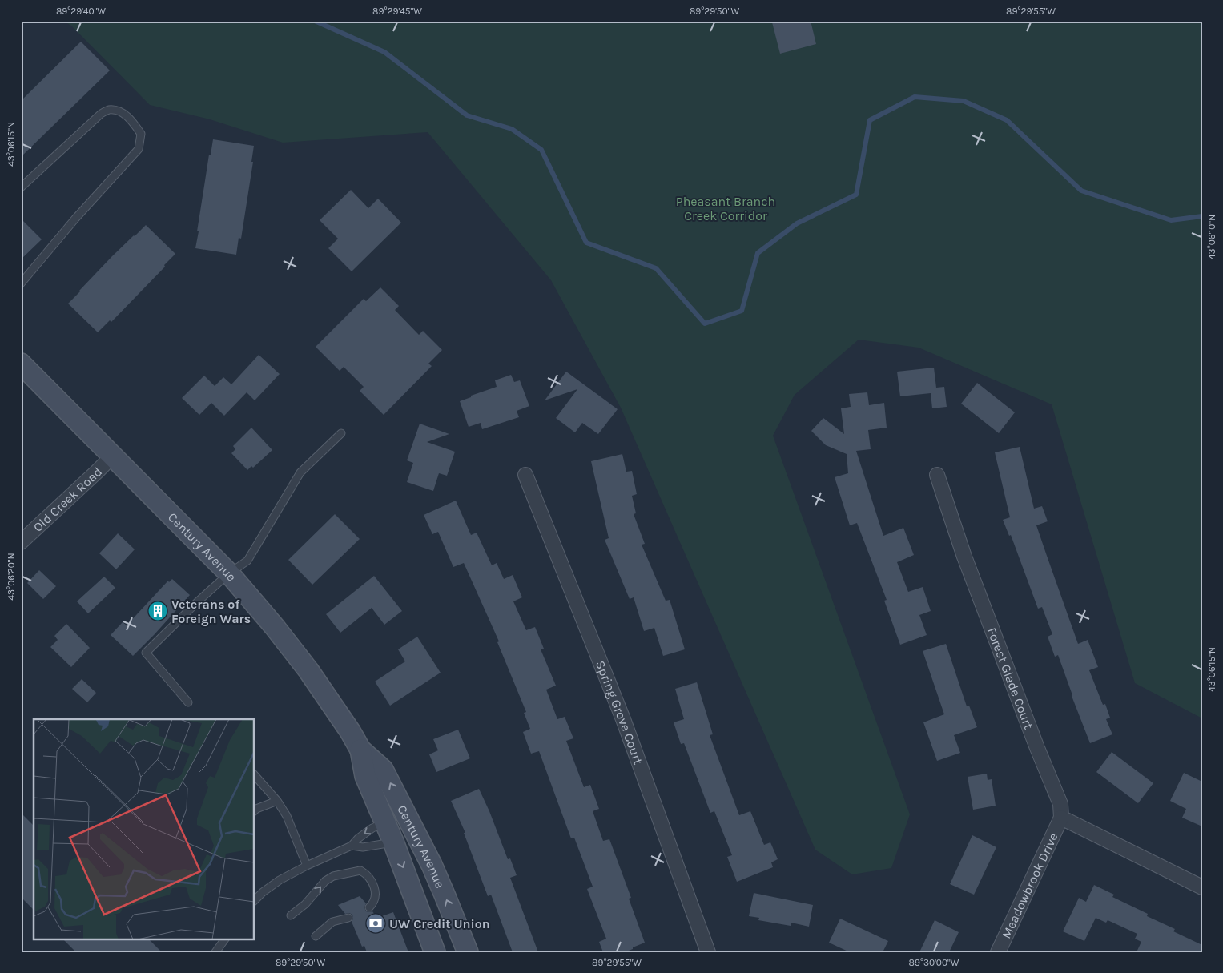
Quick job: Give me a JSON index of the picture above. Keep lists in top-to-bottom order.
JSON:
{
  "streets": {
    "main road": ["Century Avenue"],
    "street": [
      "Old Creek Road",
      "Forest Glade Court",
      "Spring Grove Court",
      "Meadowbrook Drive"
    ]
  },
  "crossings": [
    ["Old Creek Road", "Century Avenue"],
    ["Forest Glade Court", "Meadowbrook Drive"]
  ],
  "parks": ["Pheasant Branch Creek Corridor"],
  "places": {
    "building": ["Veterans of Foreign Wars"],
    "bank": ["UW Credit Union"]
  },
  "coordinates": [
    "89°29'40\"W",
    "89°29'45\"W",
    "89°29'50\"W",
    "89°29'55\"W",
    "43°06'15\"N",
    "43°06'10\"N",
    "43°06'20\"N",
    "89°30'00\"W"
  ]
}
